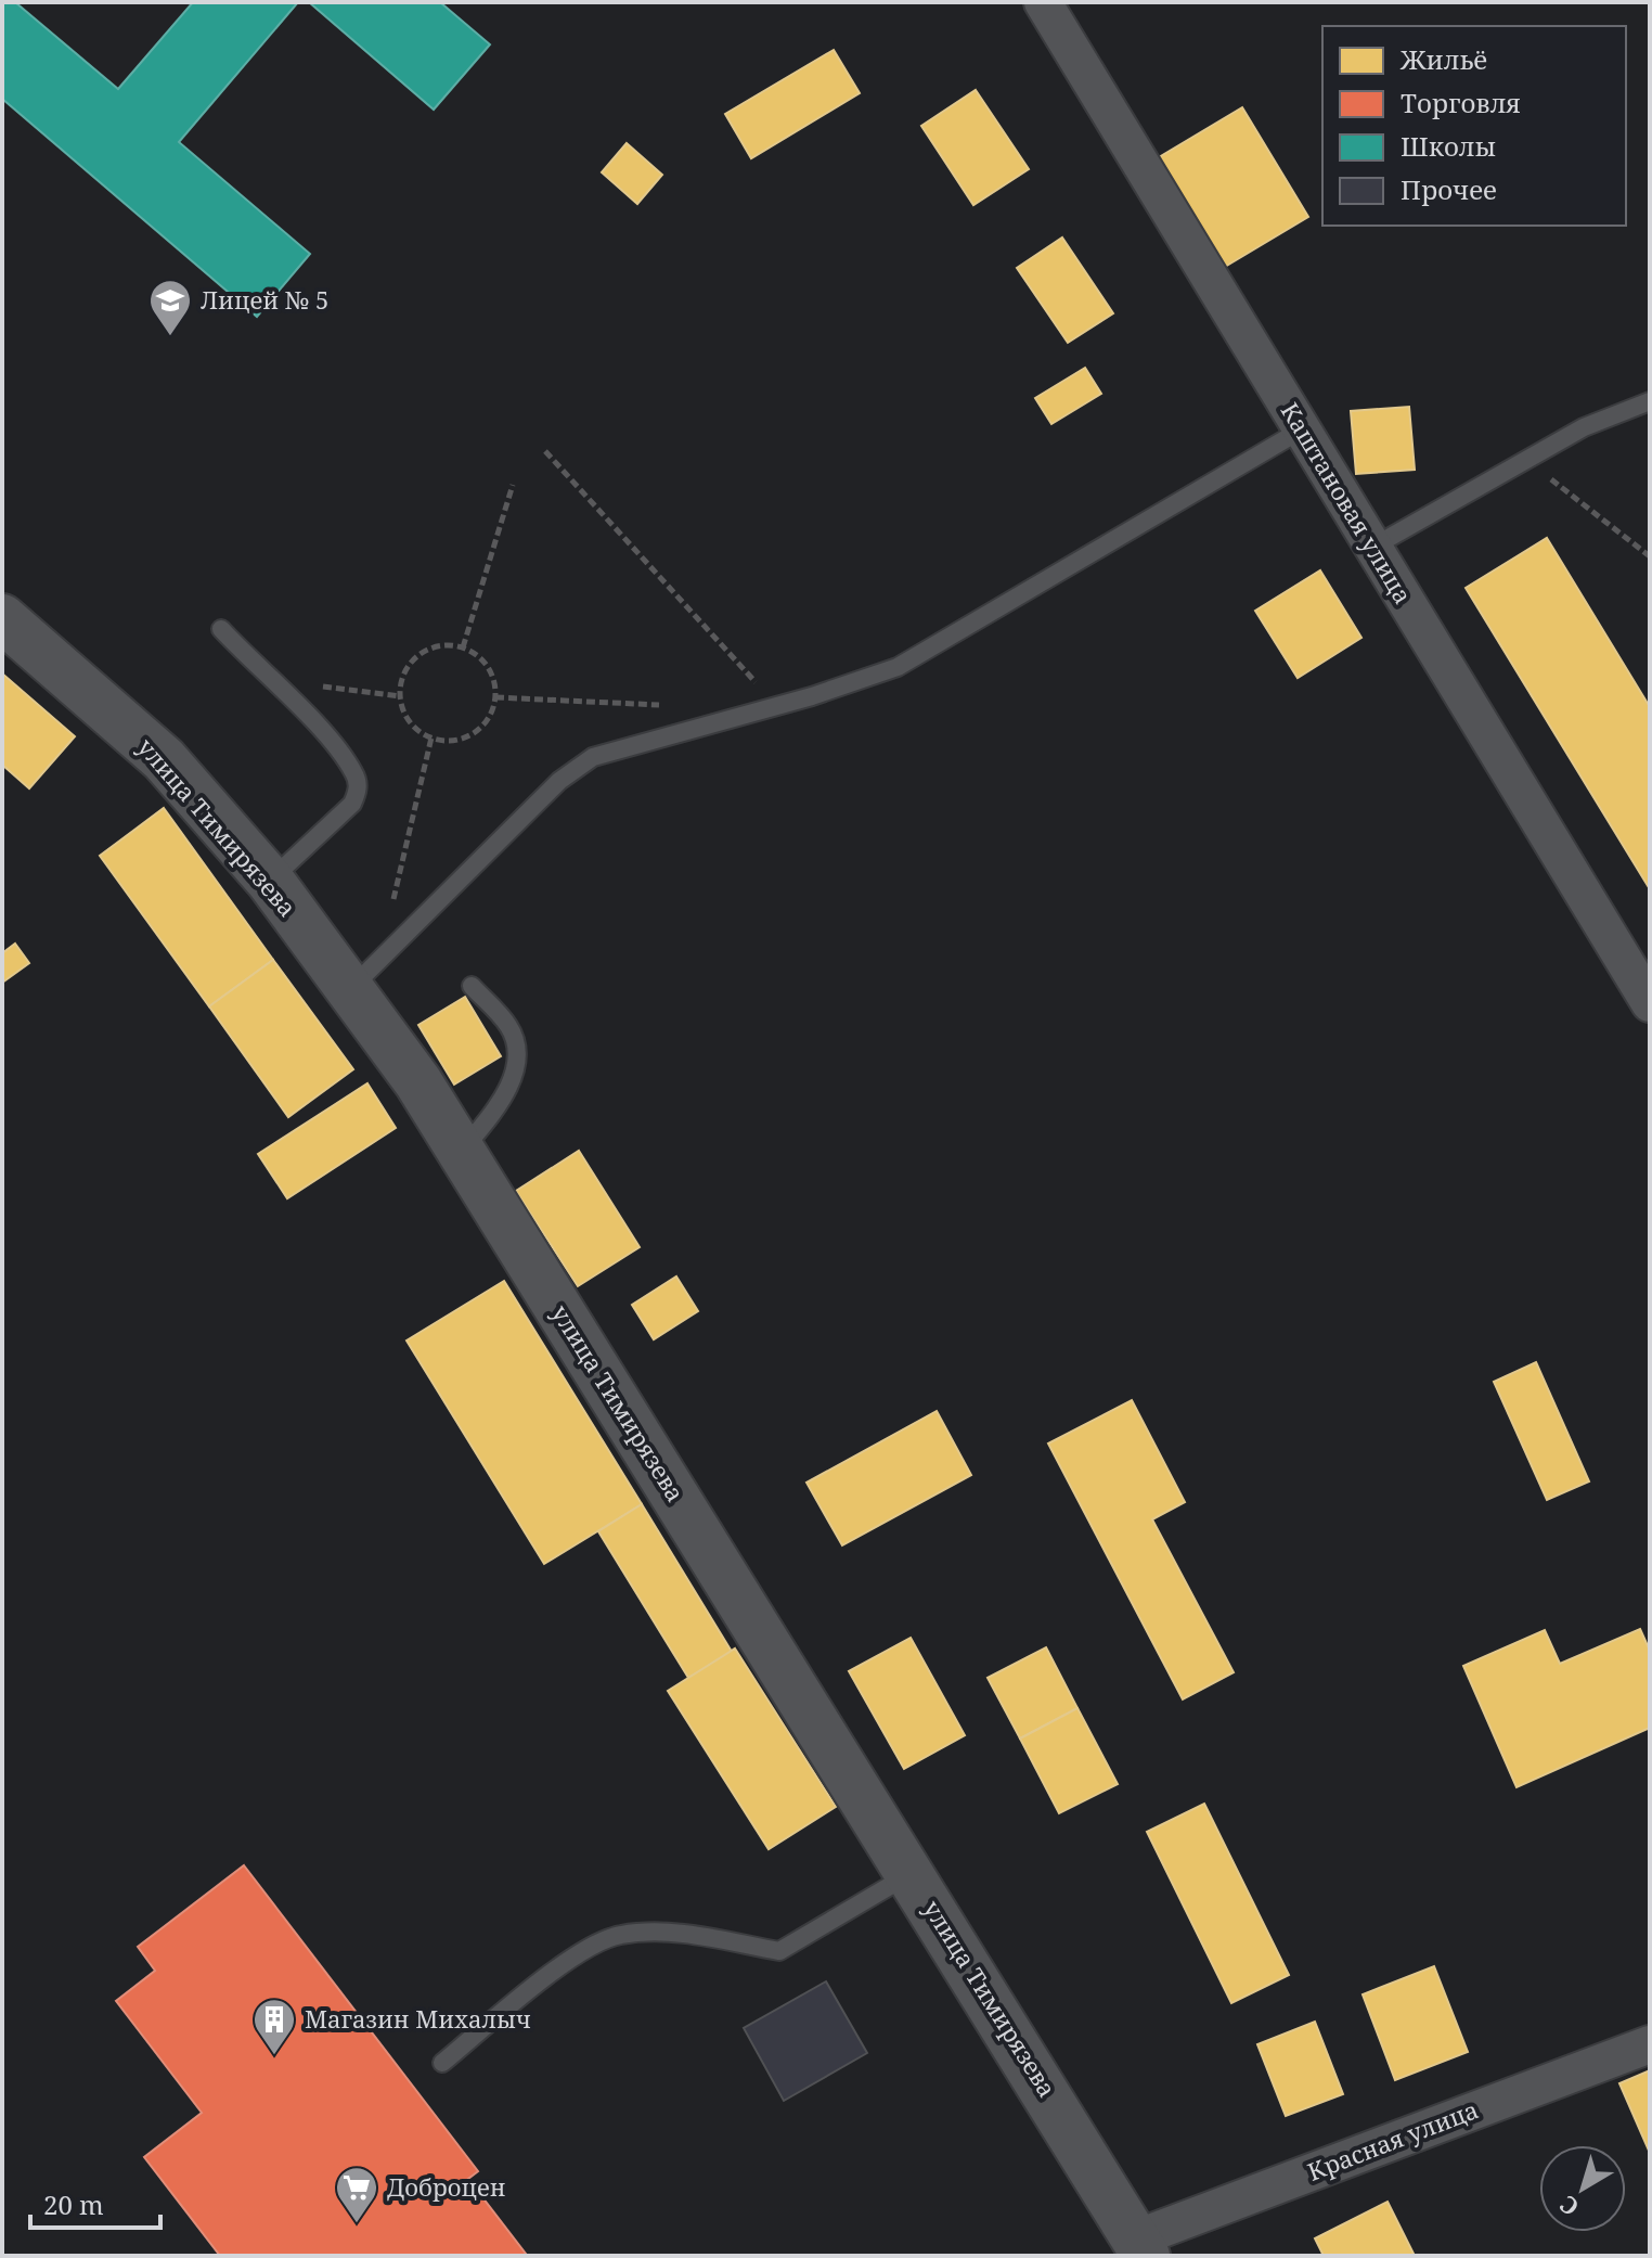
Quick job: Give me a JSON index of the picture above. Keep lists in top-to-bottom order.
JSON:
{
  "streets": {
    "main road": ["улица Тимирязева"],
    "street": ["Каштановая улица", "Красная улица"]
  },
  "crossings": [
    ["улица Тимирязева", "Красная улица"]
  ],
  "places": {
    "school or university": ["Лицей № 5"],
    "building": ["Магазин Михалыч"],
    "supermarket": ["Доброцен"]
  },
  "legend": [
    "Жильё",
    "Торговля",
    "Школы",
    "Прочее"
  ],
  "scale_bar": "20 m",
  "north": "bottom left"
}
